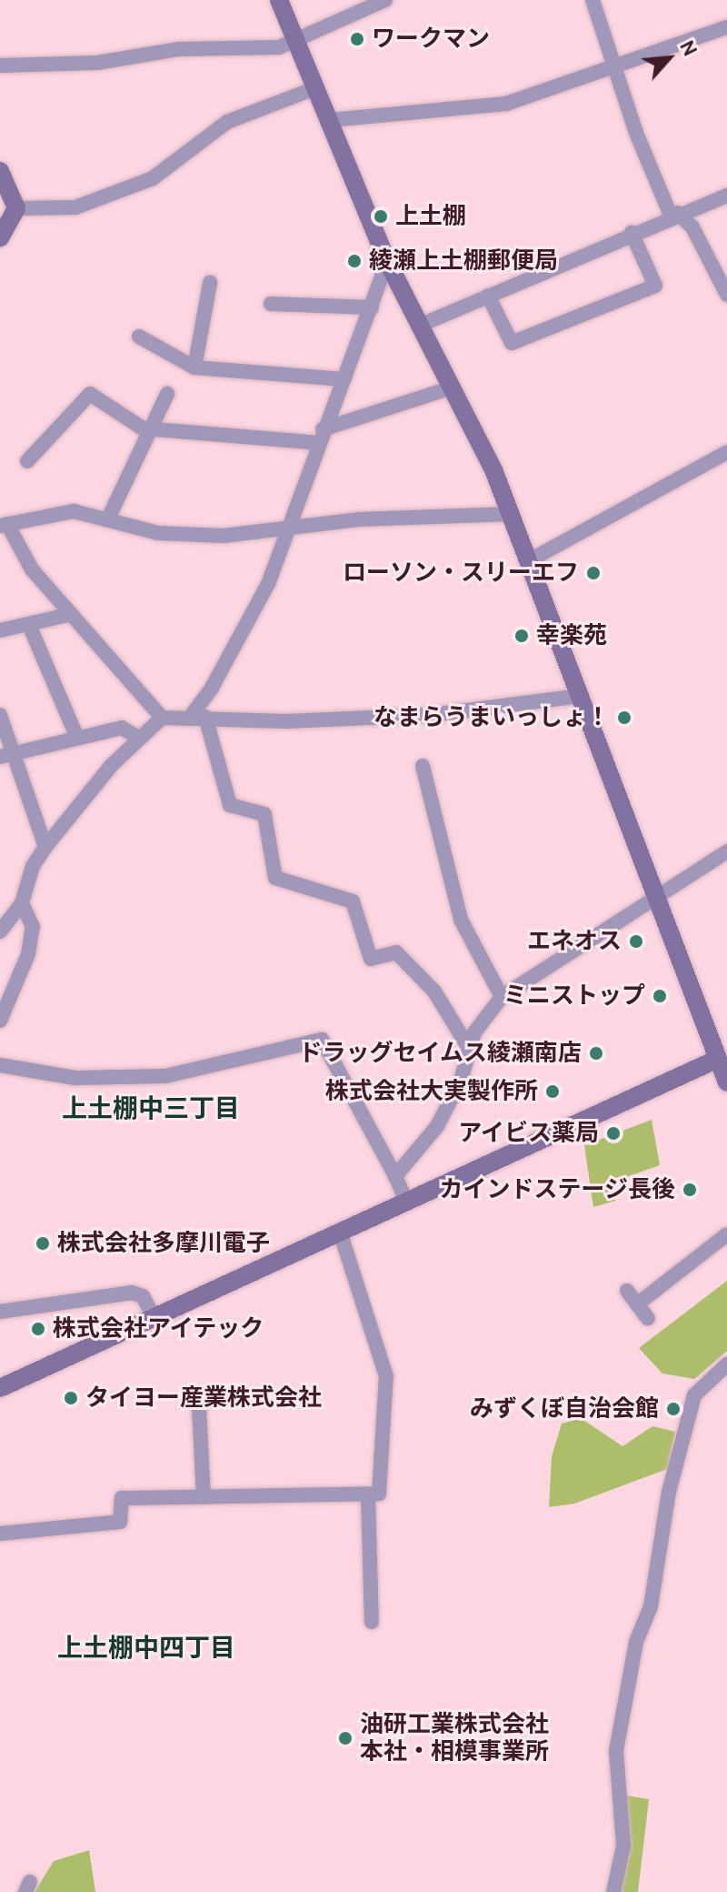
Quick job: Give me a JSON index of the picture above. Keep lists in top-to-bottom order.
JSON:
{
  "districts": ["上土棚中三丁目", "上土棚中四丁目"],
  "places": [
    "ワークマン",
    "上土棚",
    "綾瀬上土棚郵便局",
    "ローソン・スリーエフ",
    "幸楽苑",
    "なまらうまいっしょ！",
    "エネオス",
    "ミニストップ",
    "ドラッグセイムス綾瀬南店",
    "株式会社大実製作所",
    "アイビス薬局",
    "カインドステージ長後",
    "株式会社多摩川電子",
    "株式会社アイテック",
    "タイヨー産業株式会社",
    "みずくぼ自治会館",
    "油研工業株式会社 本社・相模事業所"
  ],
  "north": "top right"
}
